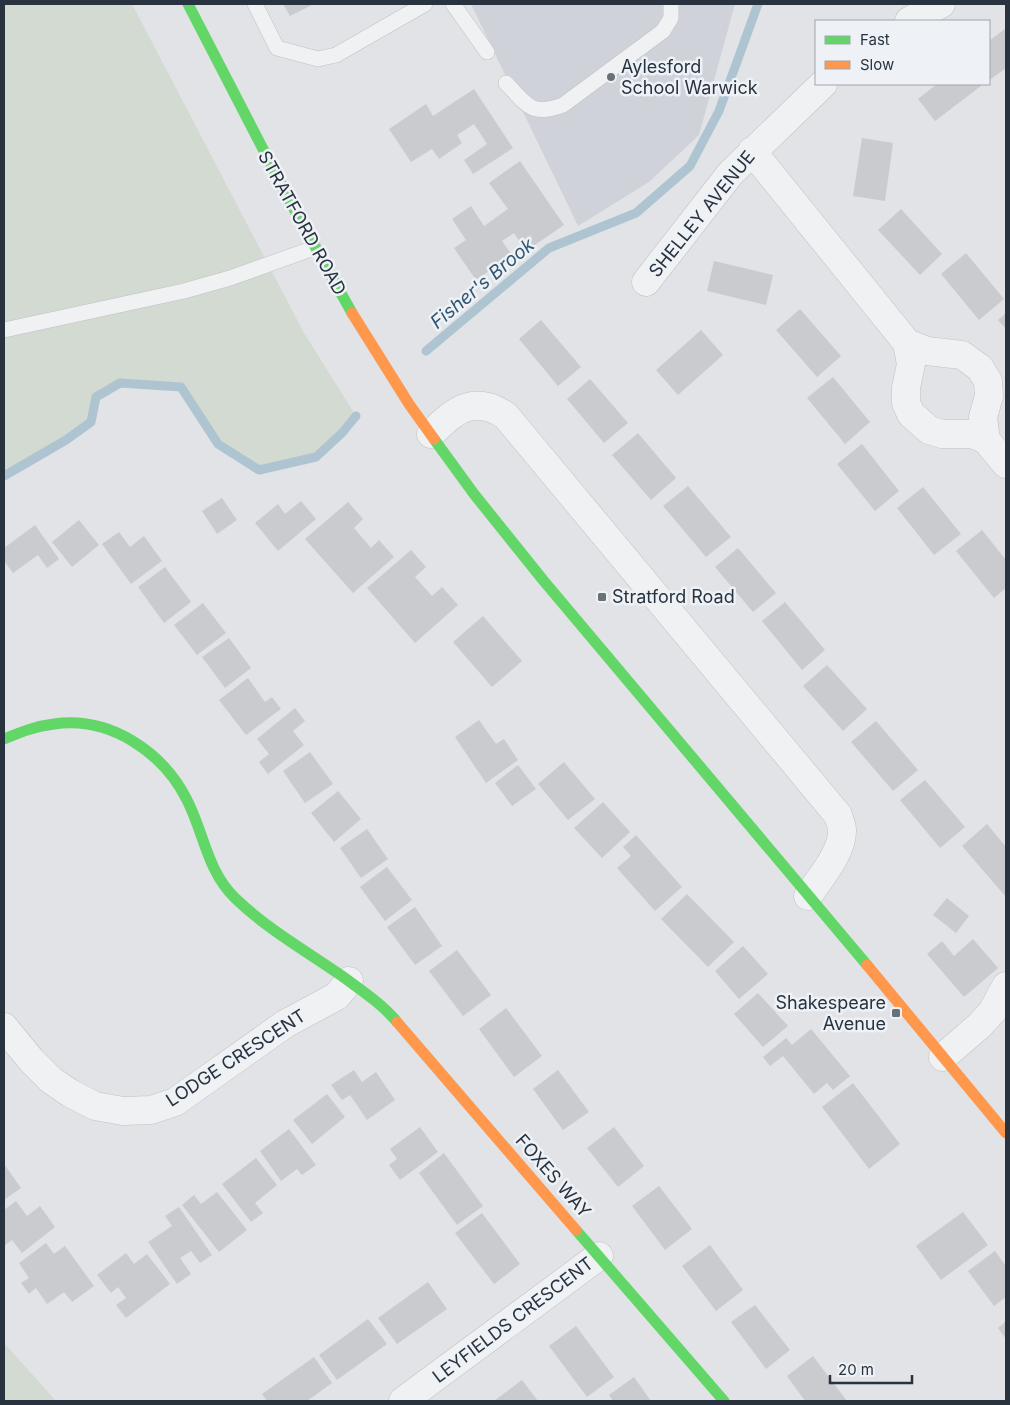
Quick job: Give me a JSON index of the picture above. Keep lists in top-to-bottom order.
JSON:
{
  "streets": {
    "main road": ["STRATFORD ROAD", "FOXES WAY"],
    "street": ["SHELLEY AVENUE", "LODGE CRESCENT", "LEYFIELDS CRESCENT"]
  },
  "crossings": [
    ["LODGE CRESCENT", "FOXES WAY"],
    ["FOXES WAY", "LEYFIELDS CRESCENT"]
  ],
  "water": ["Fisher's Brook"],
  "places": {
    "other": ["Aylesford School Warwick"],
    "transit": ["Stratford Road", "Shakespeare Avenue"]
  },
  "legend": ["Fast", "Slow"],
  "scale_bar": "20 m"
}
